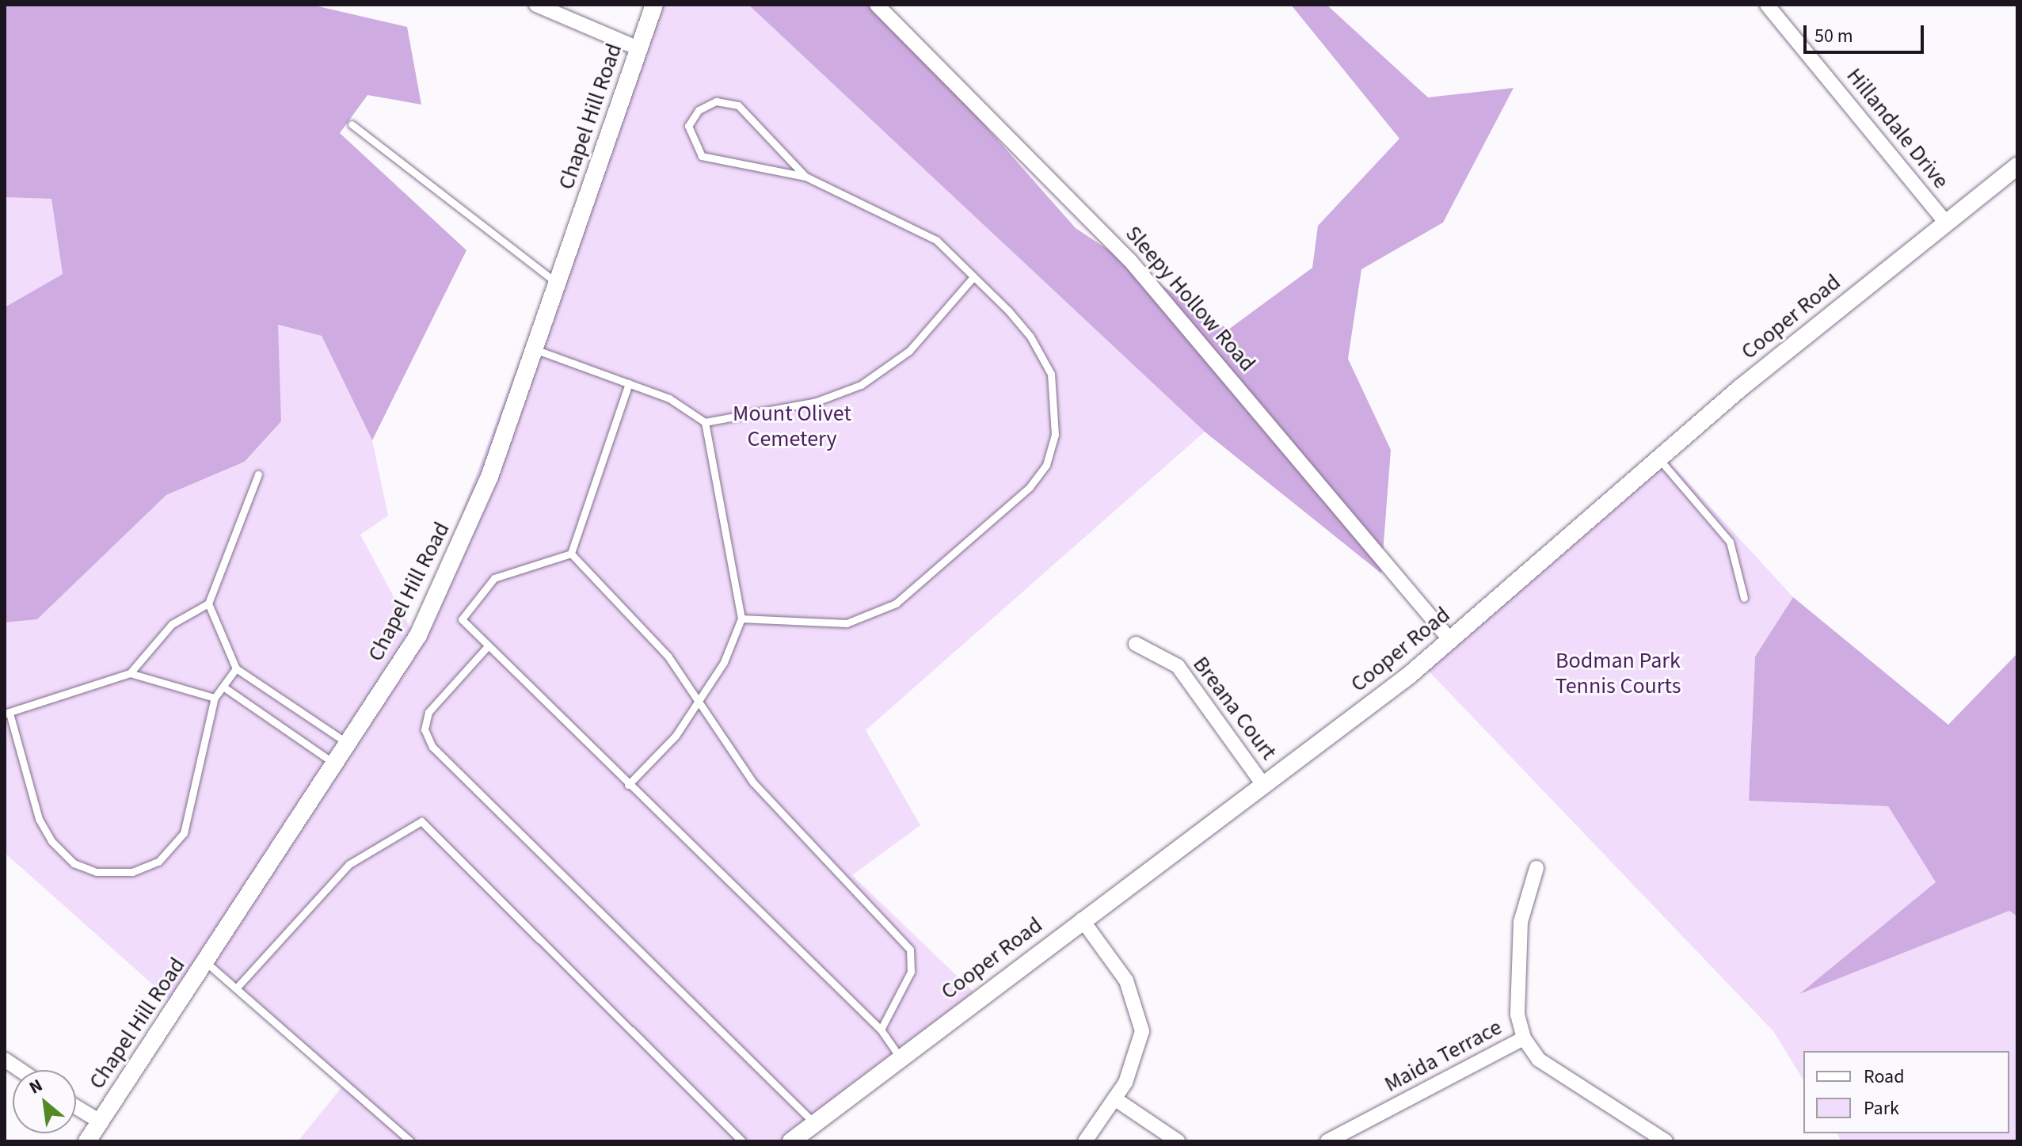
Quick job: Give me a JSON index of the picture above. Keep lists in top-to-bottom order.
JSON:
{
  "streets": {
    "street": [
      "Chapel Hill Road",
      "Hillandale Drive",
      "Sleepy Hollow Road",
      "Cooper Road",
      "Breana Court",
      "Maida Terrace"
    ]
  },
  "crossings": [
    ["Hillandale Drive", "Cooper Road"],
    ["Sleepy Hollow Road", "Cooper Road"],
    ["Cooper Road", "Breana Court"]
  ],
  "parks": ["Mount Olivet Cemetery", "Bodman Park Tennis Courts"],
  "legend": ["Road", "Park"],
  "scale_bar": "50 m",
  "north": "top left"
}
